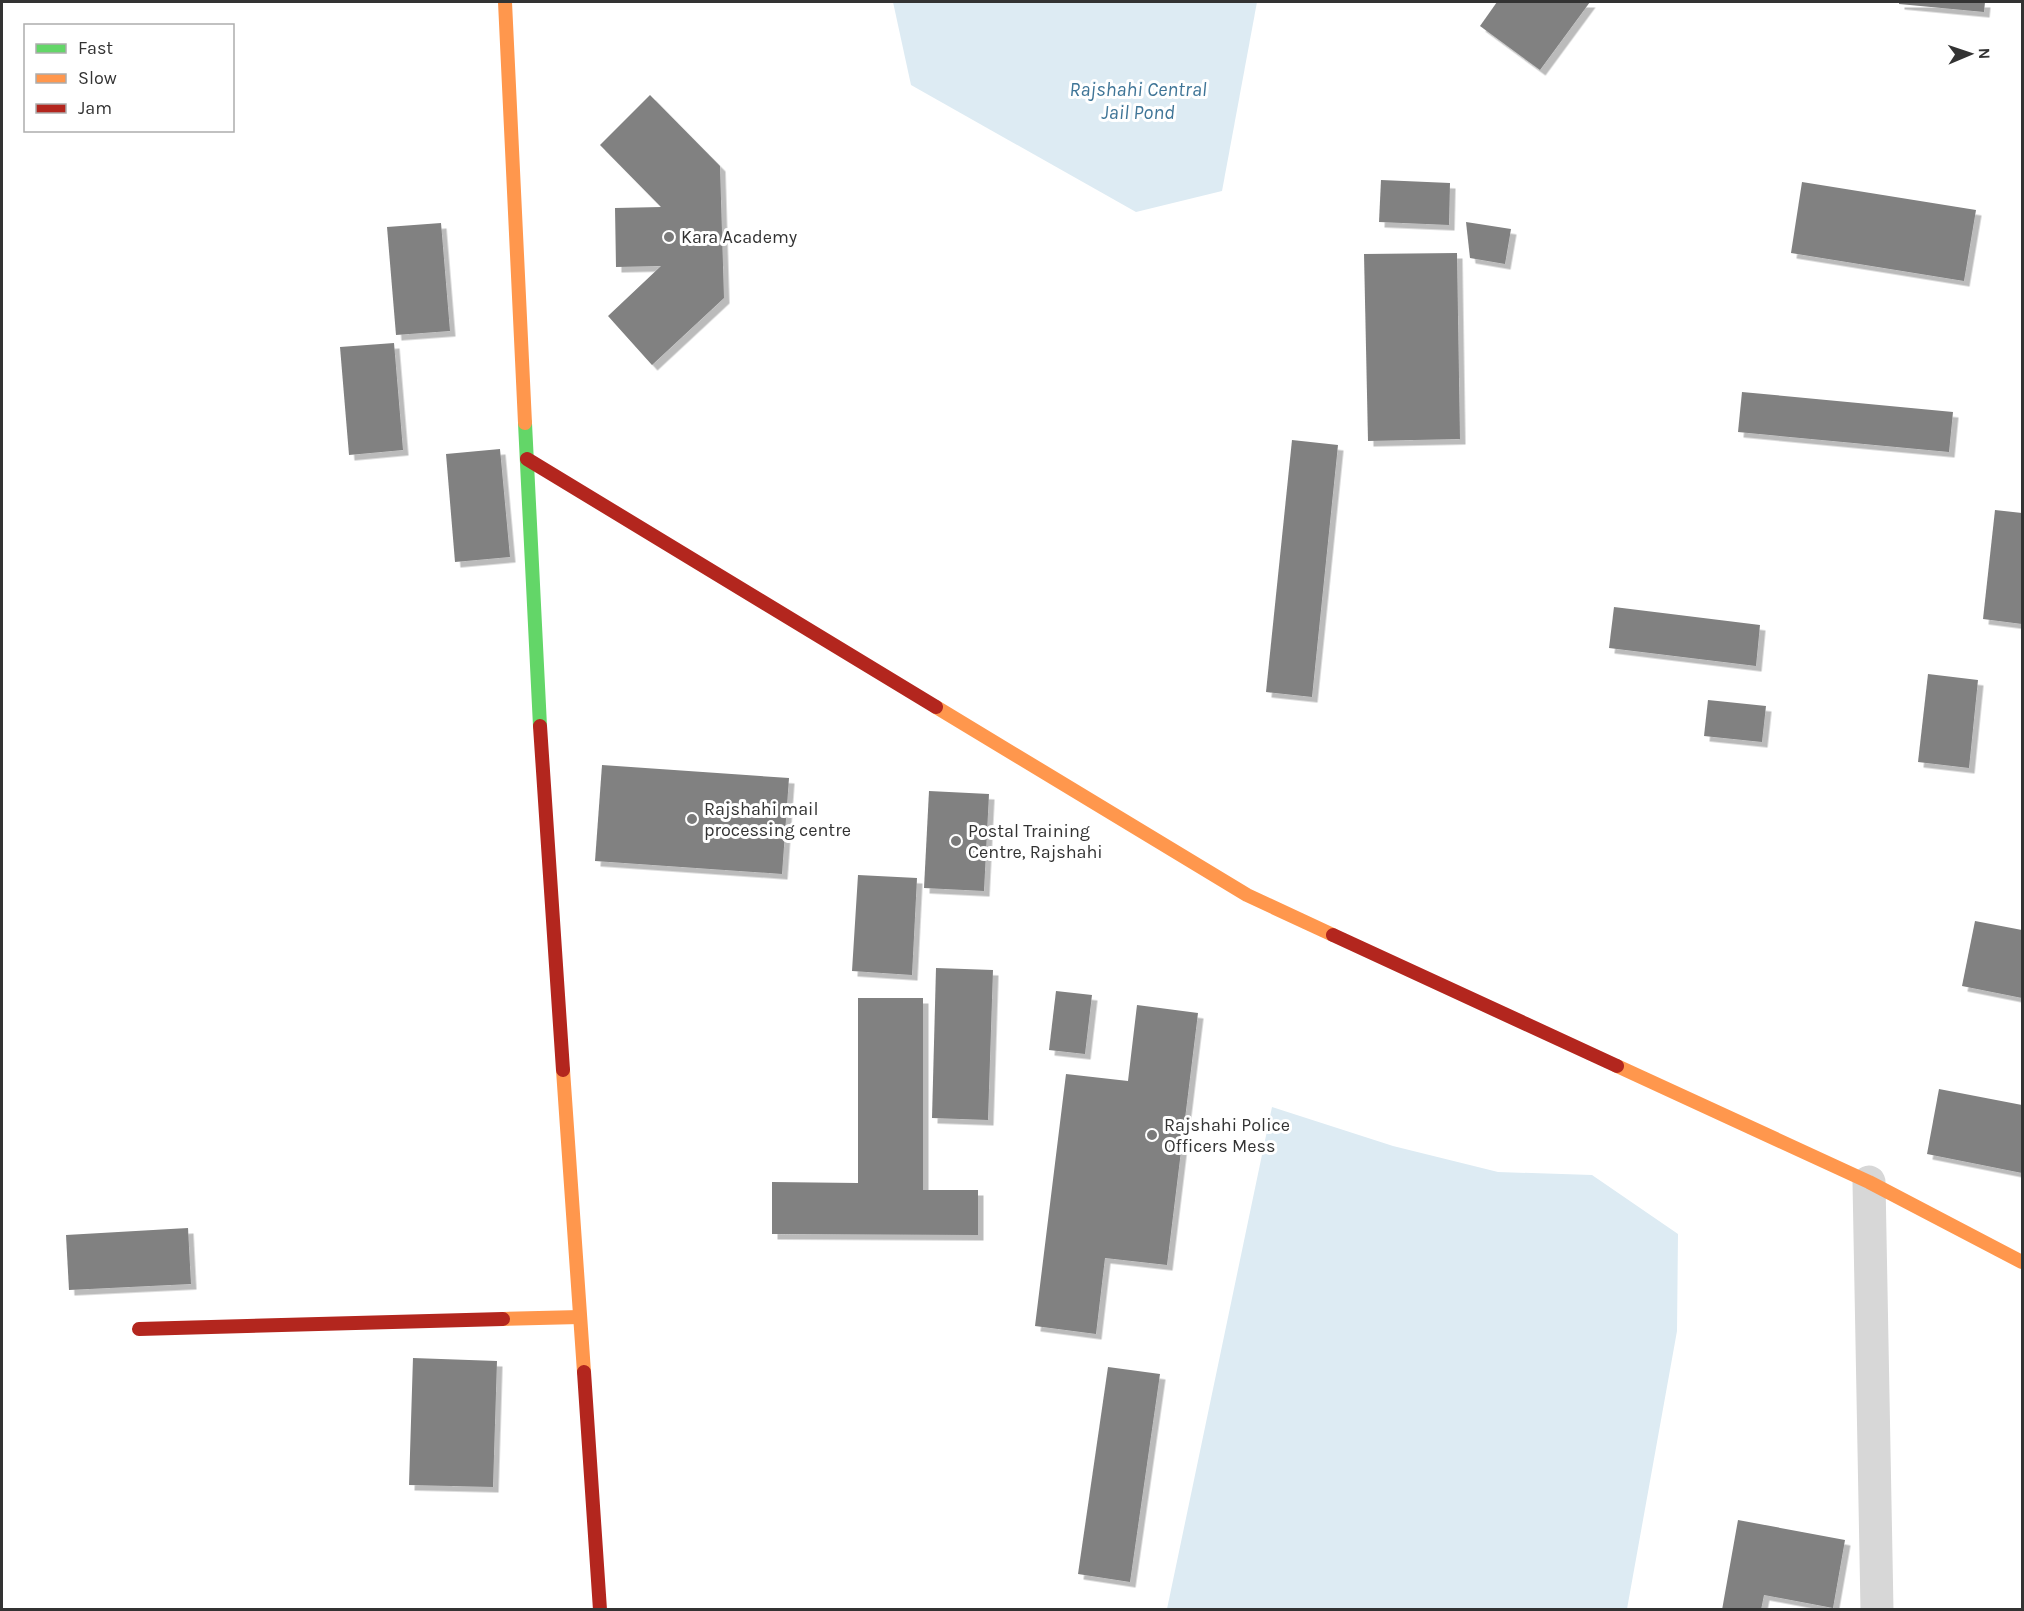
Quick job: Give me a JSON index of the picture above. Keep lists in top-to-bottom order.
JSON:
{
  "water": ["Rajshahi Central Jail Pond"],
  "places": [
    "Kara Academy",
    "Rajshahi mail processing centre",
    "Postal Training Centre, Rajshahi",
    "Rajshahi Police Officers Mess"
  ],
  "legend": ["Fast", "Slow", "Jam"],
  "north": "right"
}
